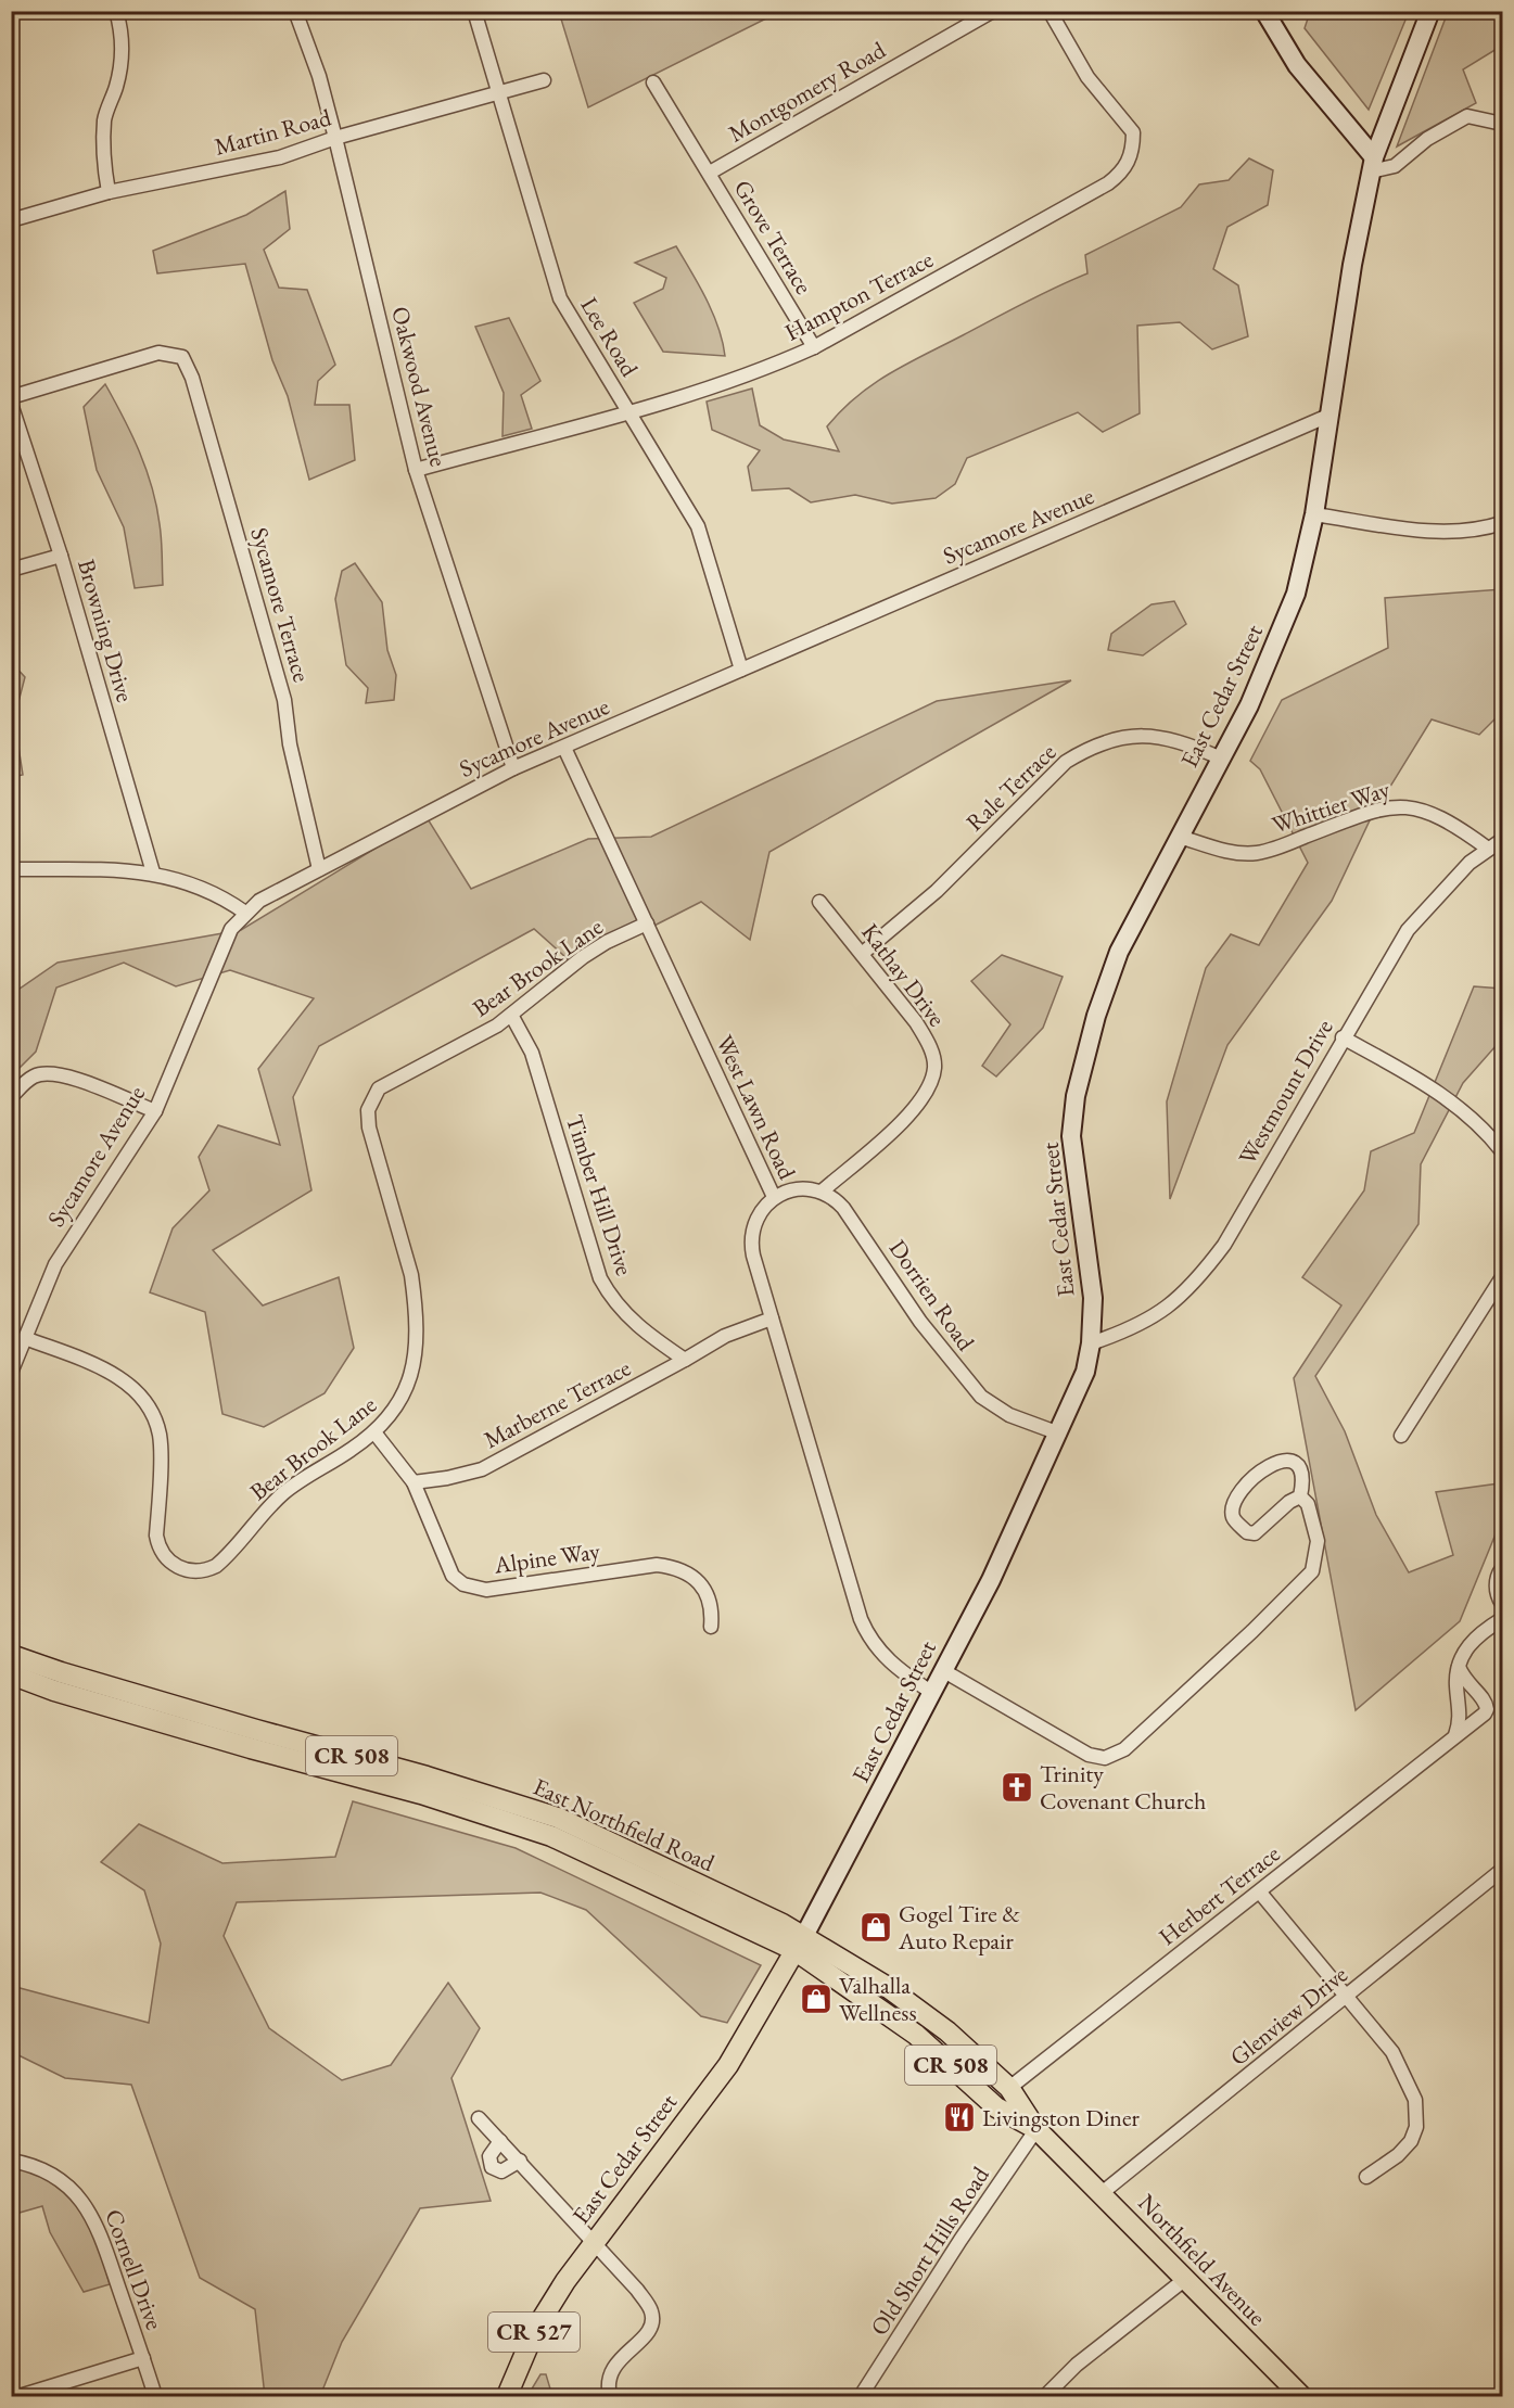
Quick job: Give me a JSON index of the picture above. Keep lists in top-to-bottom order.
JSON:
{
  "streets": {
    "main road": [
      "East Cedar Street",
      "CR 508",
      "East Northfield Road",
      "Northfield Avenue",
      "CR 527"
    ],
    "street": [
      "Montgomery Road",
      "Martin Road",
      "Grove Terrace",
      "Hampton Terrace",
      "Lee Road",
      "Oakwood Avenue",
      "Sycamore Avenue",
      "Sycamore Terrace",
      "Browning Drive",
      "Rale Terrace",
      "Whittier Way",
      "Bear Brook Lane",
      "Kathay Drive",
      "Westmount Drive",
      "West Lawn Road",
      "Timber Hill Drive",
      "Dorrien Road",
      "Marberne Terrace",
      "Alpine Way",
      "Herbert Terrace",
      "Glenview Drive",
      "Old Short Hills Road",
      "Cornell Drive"
    ]
  },
  "crossings": [
    ["Montgomery Road", "Grove Terrace"],
    ["Martin Road", "Lee Road"],
    ["Martin Road", "Oakwood Avenue"],
    ["Grove Terrace", "Hampton Terrace"],
    ["Hampton Terrace", "Lee Road"],
    ["Hampton Terrace", "Oakwood Avenue"],
    ["Lee Road", "Sycamore Avenue"],
    ["Oakwood Avenue", "Sycamore Avenue"],
    ["Sycamore Avenue", "Sycamore Terrace"],
    ["Sycamore Avenue", "East Cedar Street"],
    ["Sycamore Avenue", "Bear Brook Lane"],
    ["Sycamore Avenue", "West Lawn Road"],
    ["East Cedar Street", "Rale Terrace"],
    ["East Cedar Street", "Whittier Way"],
    ["East Cedar Street", "Westmount Drive"],
    ["East Cedar Street", "West Lawn Road"],
    ["East Cedar Street", "Dorrien Road"],
    ["East Cedar Street", "East Northfield Road"],
    ["Rale Terrace", "Kathay Drive"],
    ["Whittier Way", "Westmount Drive"],
    ["Bear Brook Lane", "West Lawn Road"],
    ["Bear Brook Lane", "Timber Hill Drive"],
    ["Kathay Drive", "Dorrien Road"],
    ["West Lawn Road", "Marberne Terrace"],
    ["Timber Hill Drive", "Marberne Terrace"],
    ["Marberne Terrace", "Alpine Way"],
    ["East Northfield Road", "Herbert Terrace"],
    ["East Northfield Road", "Old Short Hills Road"],
    ["East Northfield Road", "Northfield Avenue"],
    ["Glenview Drive", "Northfield Avenue"]
  ],
  "places": {
    "church": ["Trinity Covenant Church"],
    "shop": ["Gogel Tire & Auto Repair", "Valhalla Wellness"],
    "restaurant": ["Livingston Diner"]
  }
}
